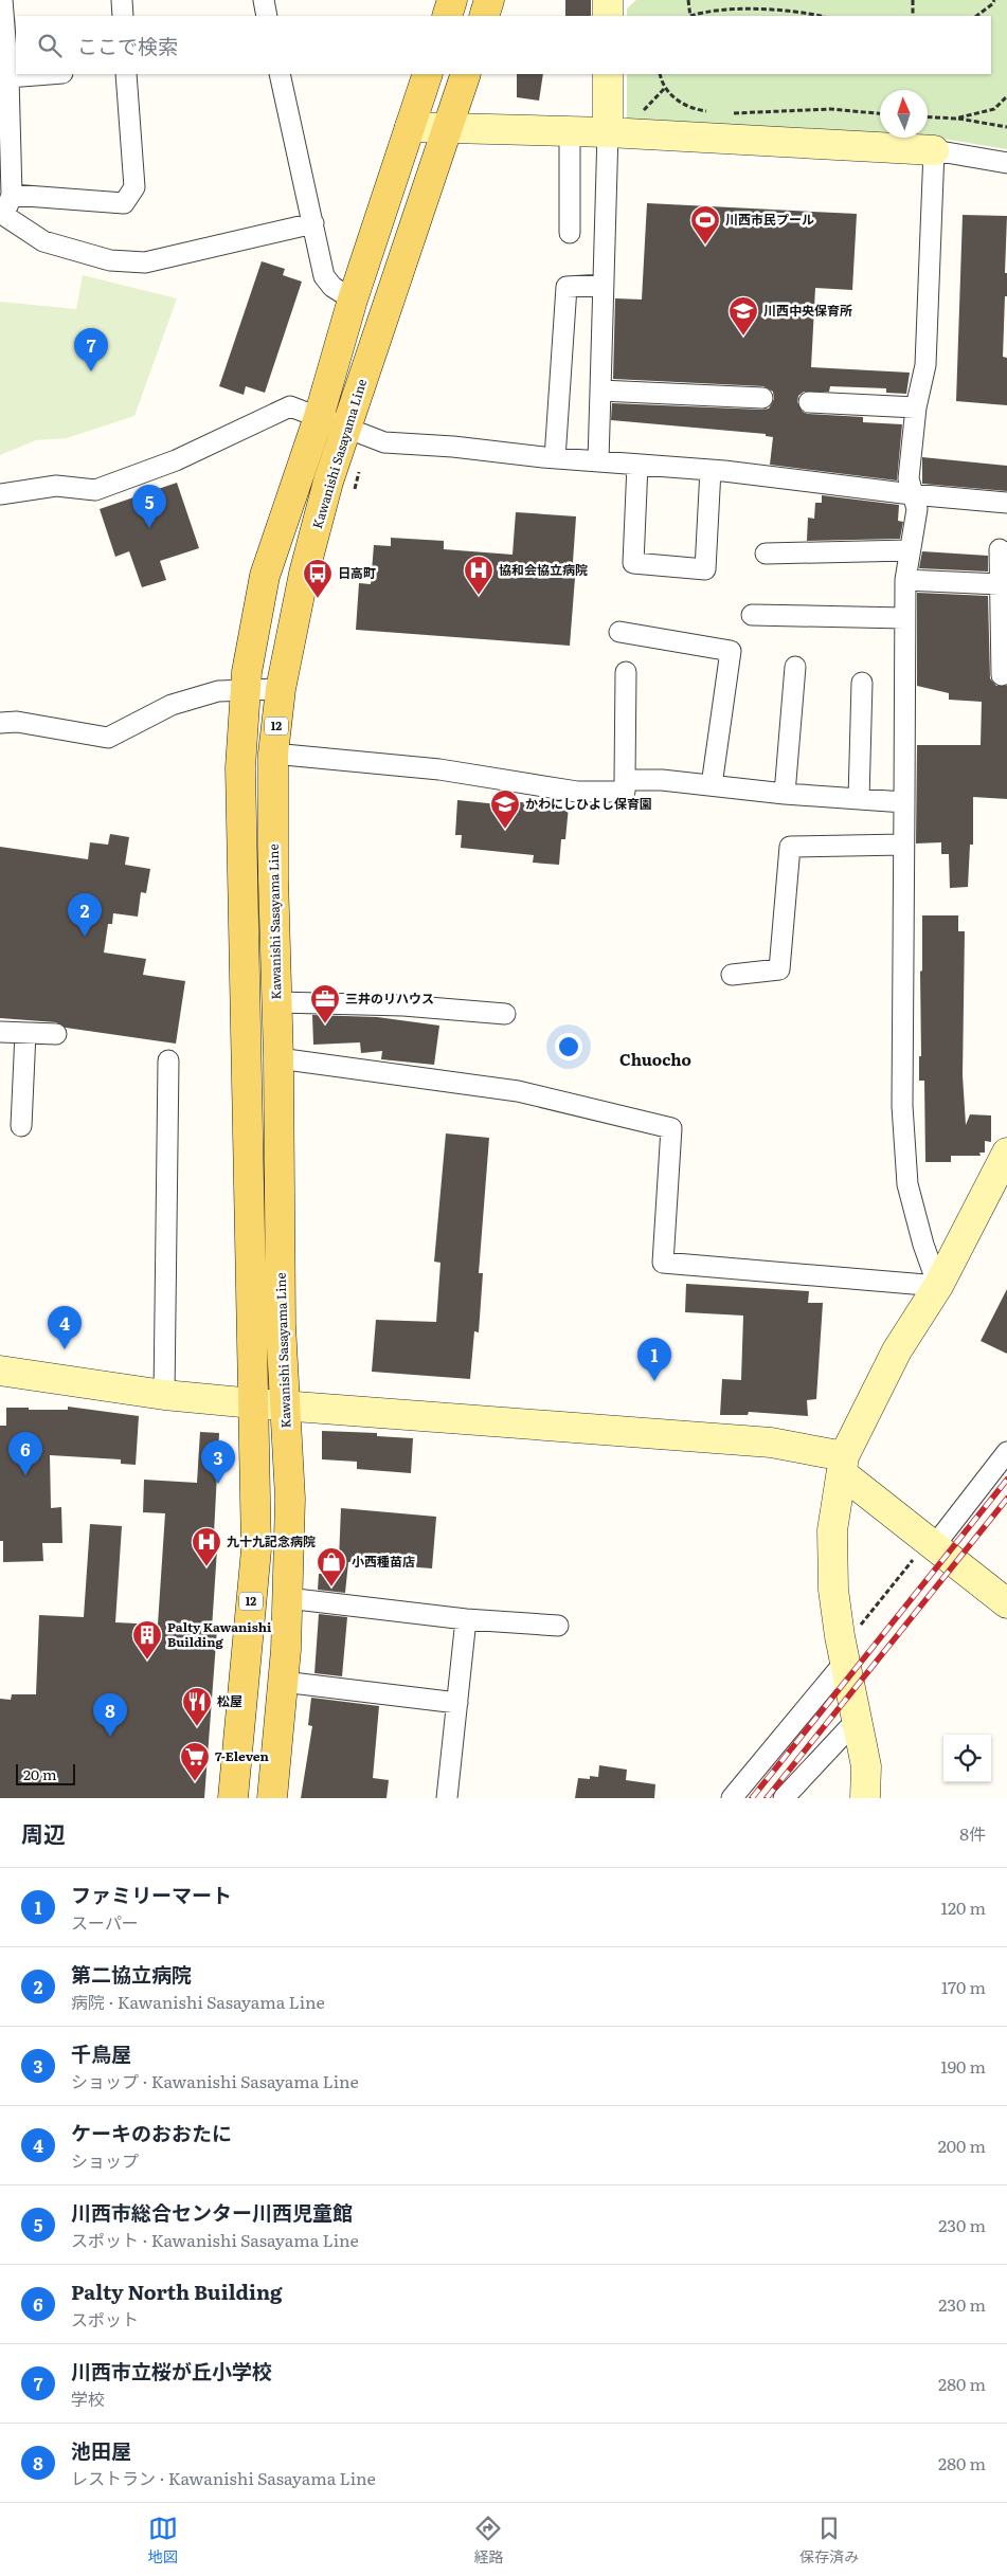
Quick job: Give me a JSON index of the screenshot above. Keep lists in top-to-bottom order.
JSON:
{
  "streets": {
    "main road": ["Kawanishi Sasayama Line", "12"]
  },
  "districts": ["Chuocho"],
  "places": {
    "sports": ["川西市民プール"],
    "school or university": ["川西中央保育所", "かわにしひよし保育園"],
    "hospital": ["協和会協立病院", "九十九記念病院"],
    "bus stop": ["日高町"],
    "office": ["三井のリハウス"],
    "shop": ["小西種苗店"],
    "building": ["Palty Kawanishi Building"],
    "restaurant": ["松屋"],
    "supermarket": ["7-Eleven"]
  },
  "scale_bar": "20 m",
  "north": "top",
  "page": {
    "search": "ここで検索",
    "pins": [
      "7",
      "5",
      "2",
      "4",
      "1",
      "6",
      "3",
      "8"
    ],
    "scale": "20 m",
    "heading": ["周辺", "8件"],
    "list": [
      {
        "mark": "1",
        "name": "ファミリーマート",
        "note": "スーパー",
        "value": "120 m"
      },
      {
        "mark": "2",
        "name": "第二協立病院",
        "note": "病院 · Kawanishi Sasayama Line",
        "value": "170 m"
      },
      {
        "mark": "3",
        "name": "千鳥屋",
        "note": "ショップ · Kawanishi Sasayama Line",
        "value": "190 m"
      },
      {
        "mark": "4",
        "name": "ケーキのおおたに",
        "note": "ショップ",
        "value": "200 m"
      },
      {
        "mark": "5",
        "name": "川西市総合センター川西児童館",
        "note": "スポット · Kawanishi Sasayama Line",
        "value": "230 m"
      },
      {
        "mark": "6",
        "name": "Palty North Building",
        "note": "スポット",
        "value": "230 m"
      },
      {
        "mark": "7",
        "name": "川西市立桜が丘小学校",
        "note": "学校",
        "value": "280 m"
      },
      {
        "mark": "8",
        "name": "池田屋",
        "note": "レストラン · Kawanishi Sasayama Line",
        "value": "280 m"
      }
    ],
    "nav": ["地図", "経路", "保存済み"]
  }
}
